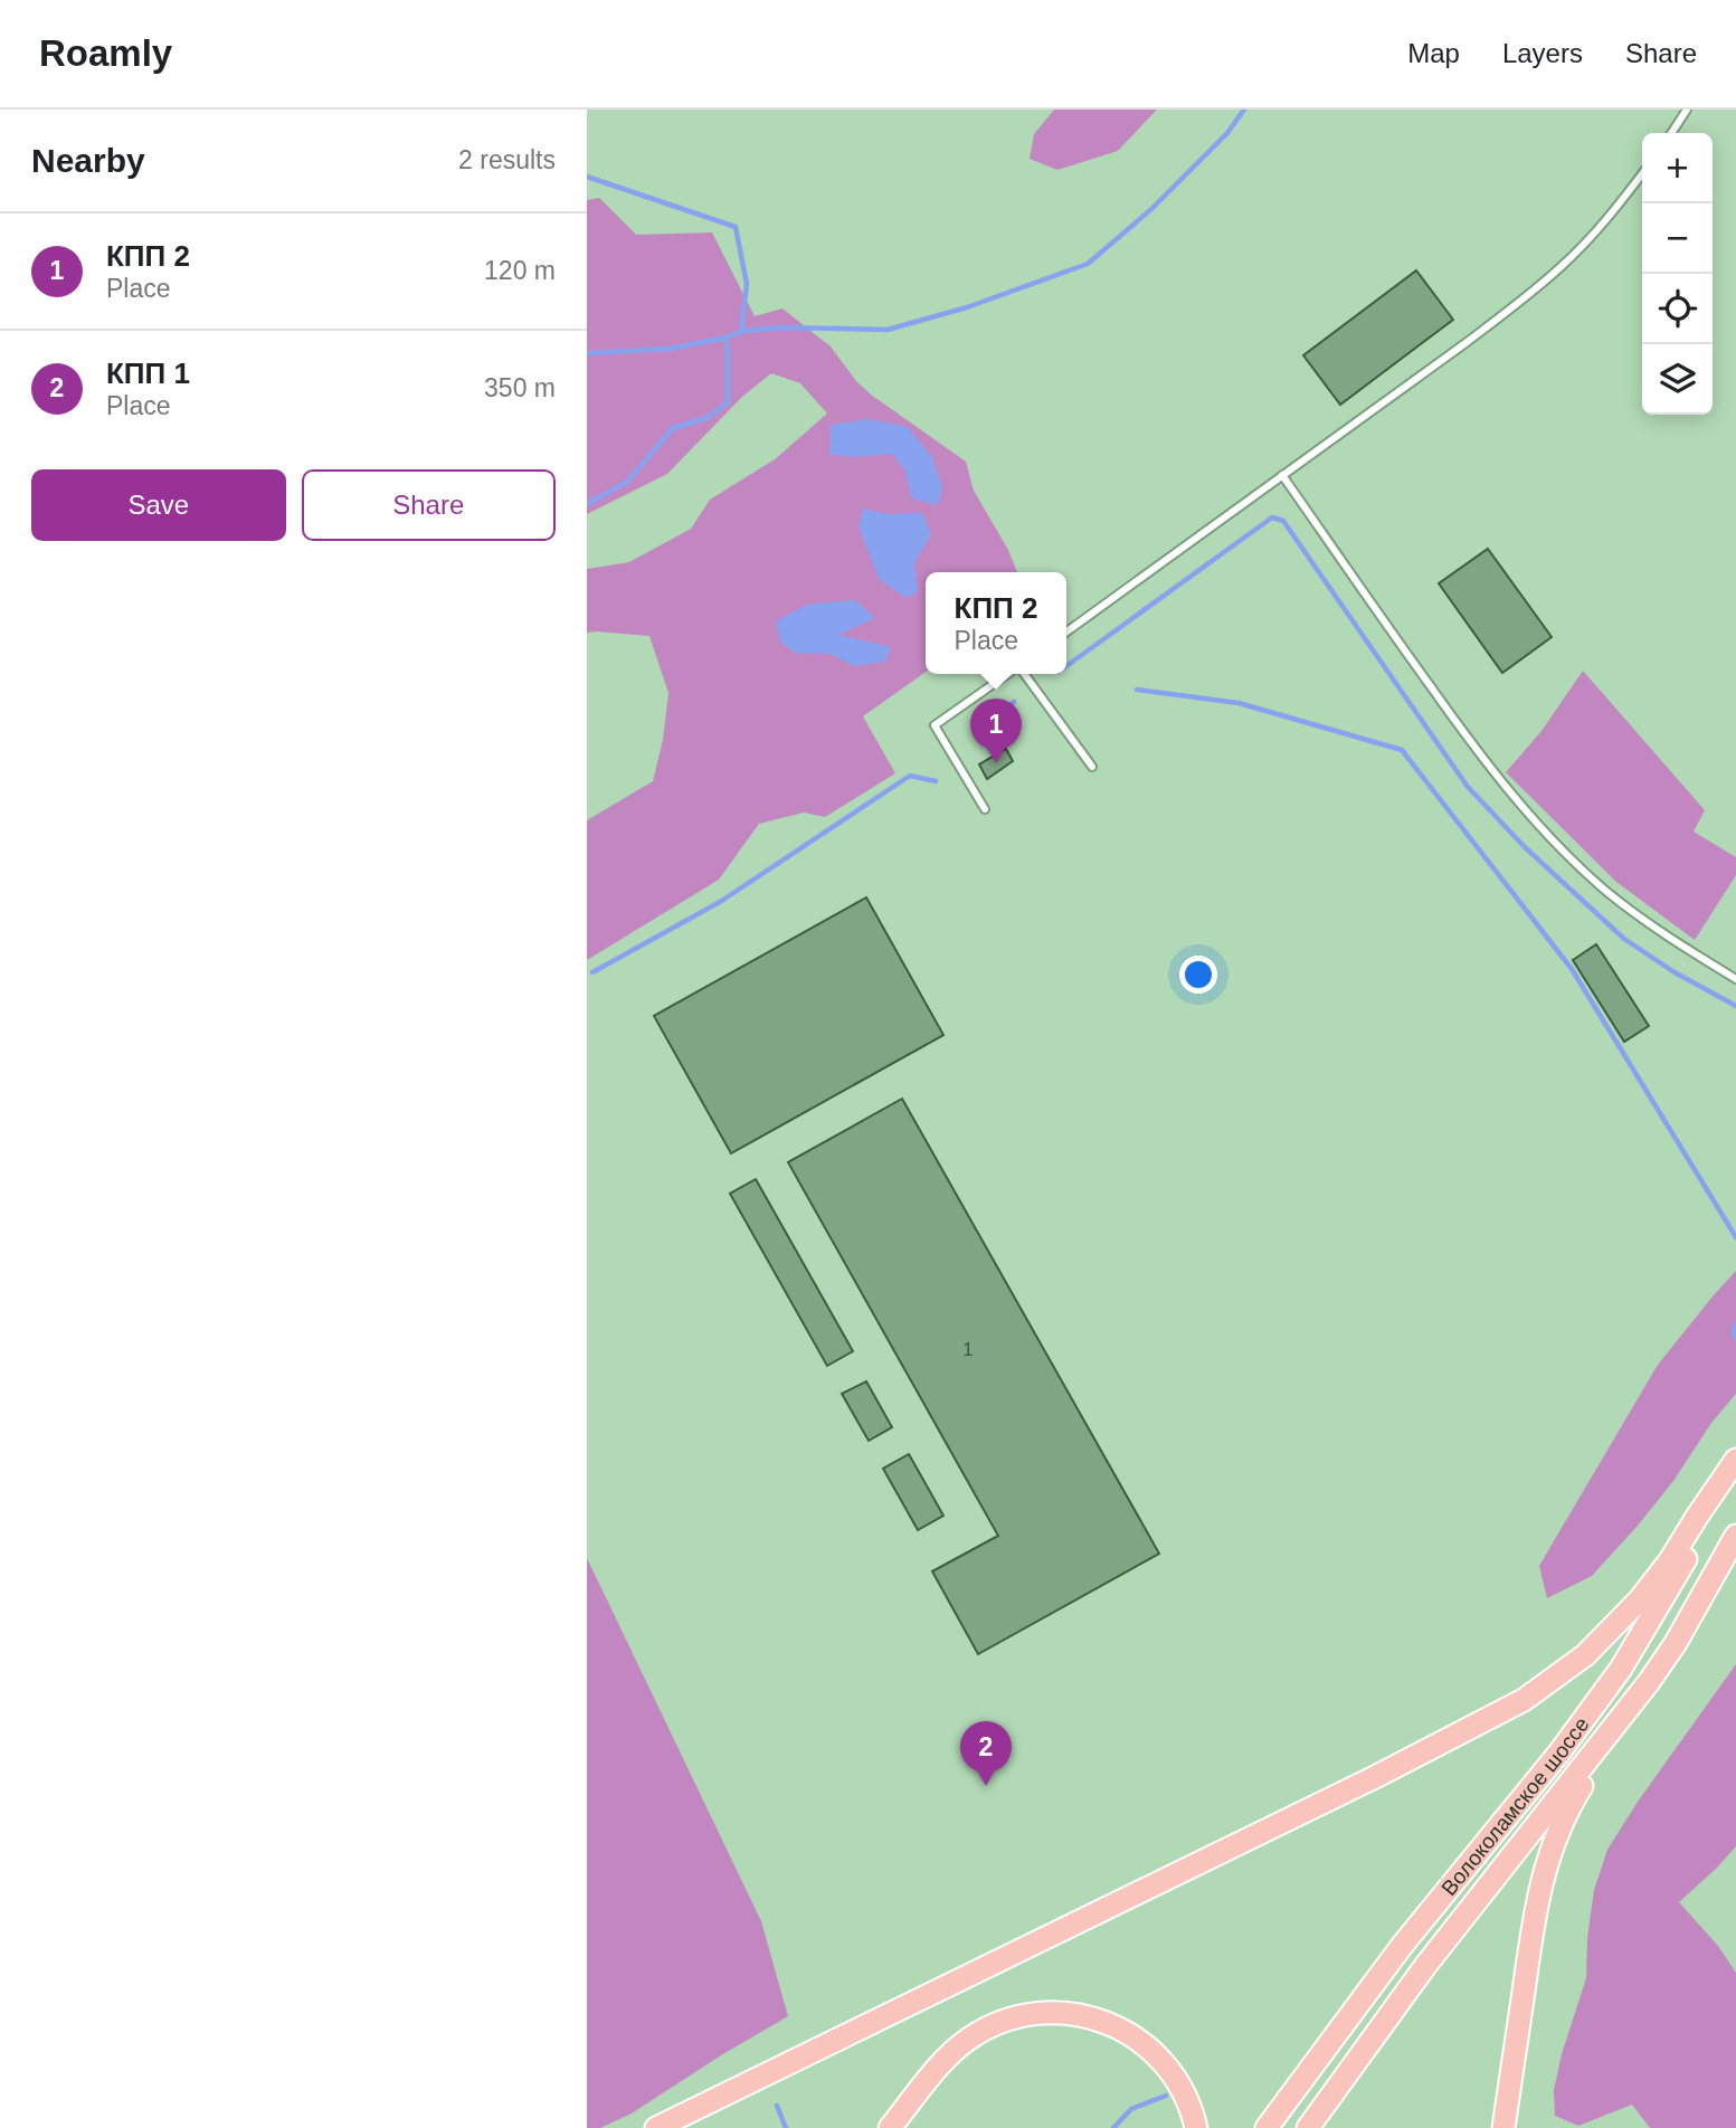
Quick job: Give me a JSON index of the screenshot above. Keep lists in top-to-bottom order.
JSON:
{
  "streets": {
    "main road": ["Волоколамское шоссе"]
  },
  "house_numbers": ["1"],
  "page": {
    "header": "Roamly",
    "nav": ["Map", "Layers", "Share"],
    "heading": ["Nearby", "2 results"],
    "map_buttons": ["+", "−"],
    "list": [
      {
        "mark": "1",
        "name": "КПП 2",
        "note": "Place",
        "value": "120 m"
      },
      {
        "mark": "2",
        "name": "КПП 1",
        "note": "Place",
        "value": "350 m"
      }
    ],
    "buttons": ["Save", "Share"],
    "popup": ["КПП 2", "Place"],
    "pins": ["1", "2"]
  }
}
